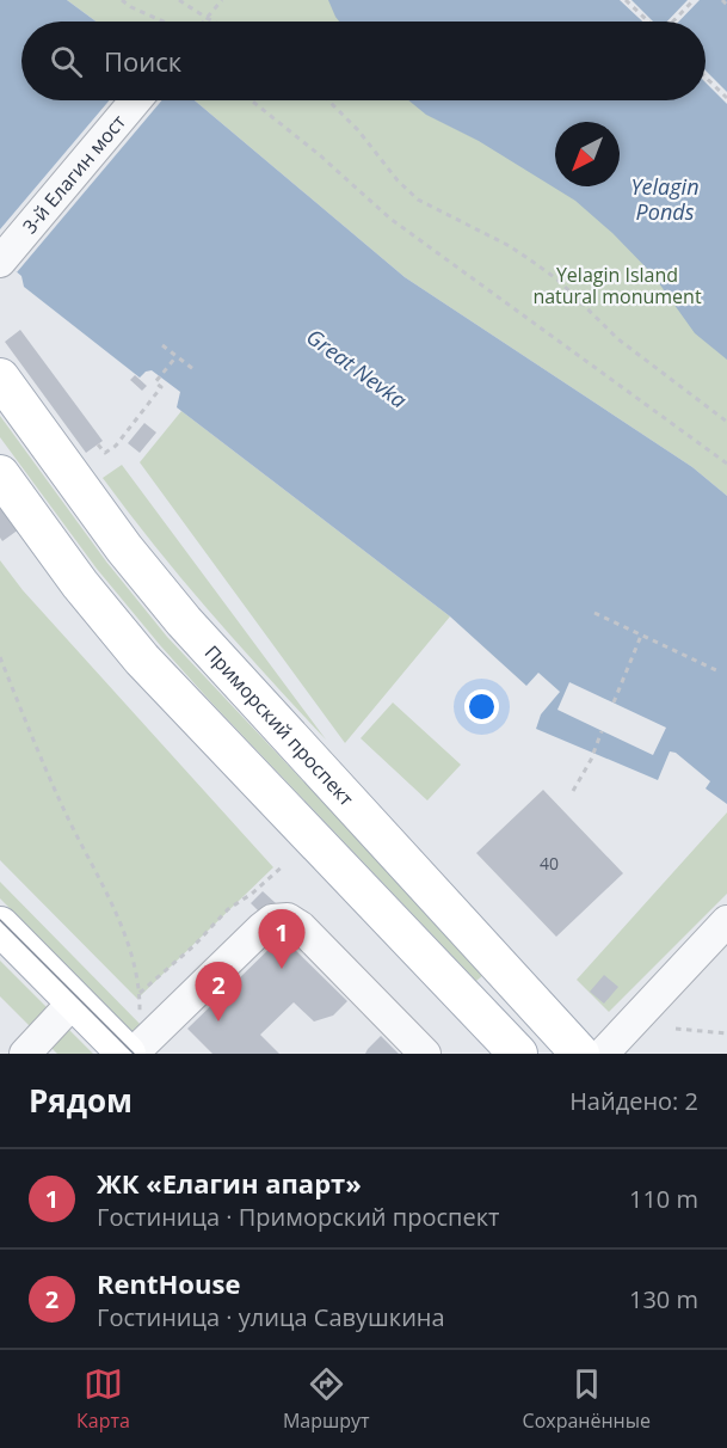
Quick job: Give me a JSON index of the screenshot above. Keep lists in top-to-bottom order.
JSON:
{
  "streets": {
    "main road": ["Приморский проспект"],
    "street": ["3-й Елагин мост"]
  },
  "water": ["Yelagin Ponds", "Great Nevka"],
  "parks": ["Yelagin Island natural monument"],
  "house_numbers": ["40"],
  "north": "bottom left",
  "page": {
    "search": "Поиск",
    "pins": ["1", "2"],
    "heading": ["Рядом", "Найдено: 2"],
    "list": [
      {
        "mark": "1",
        "name": "ЖК «Елагин апарт»",
        "note": "Гостиница · Приморский проспект",
        "value": "110 m"
      },
      {
        "mark": "2",
        "name": "RentHouse",
        "note": "Гостиница · улица Савушкина",
        "value": "130 m"
      }
    ],
    "nav": ["Карта", "Маршрут", "Сохранённые"]
  }
}
